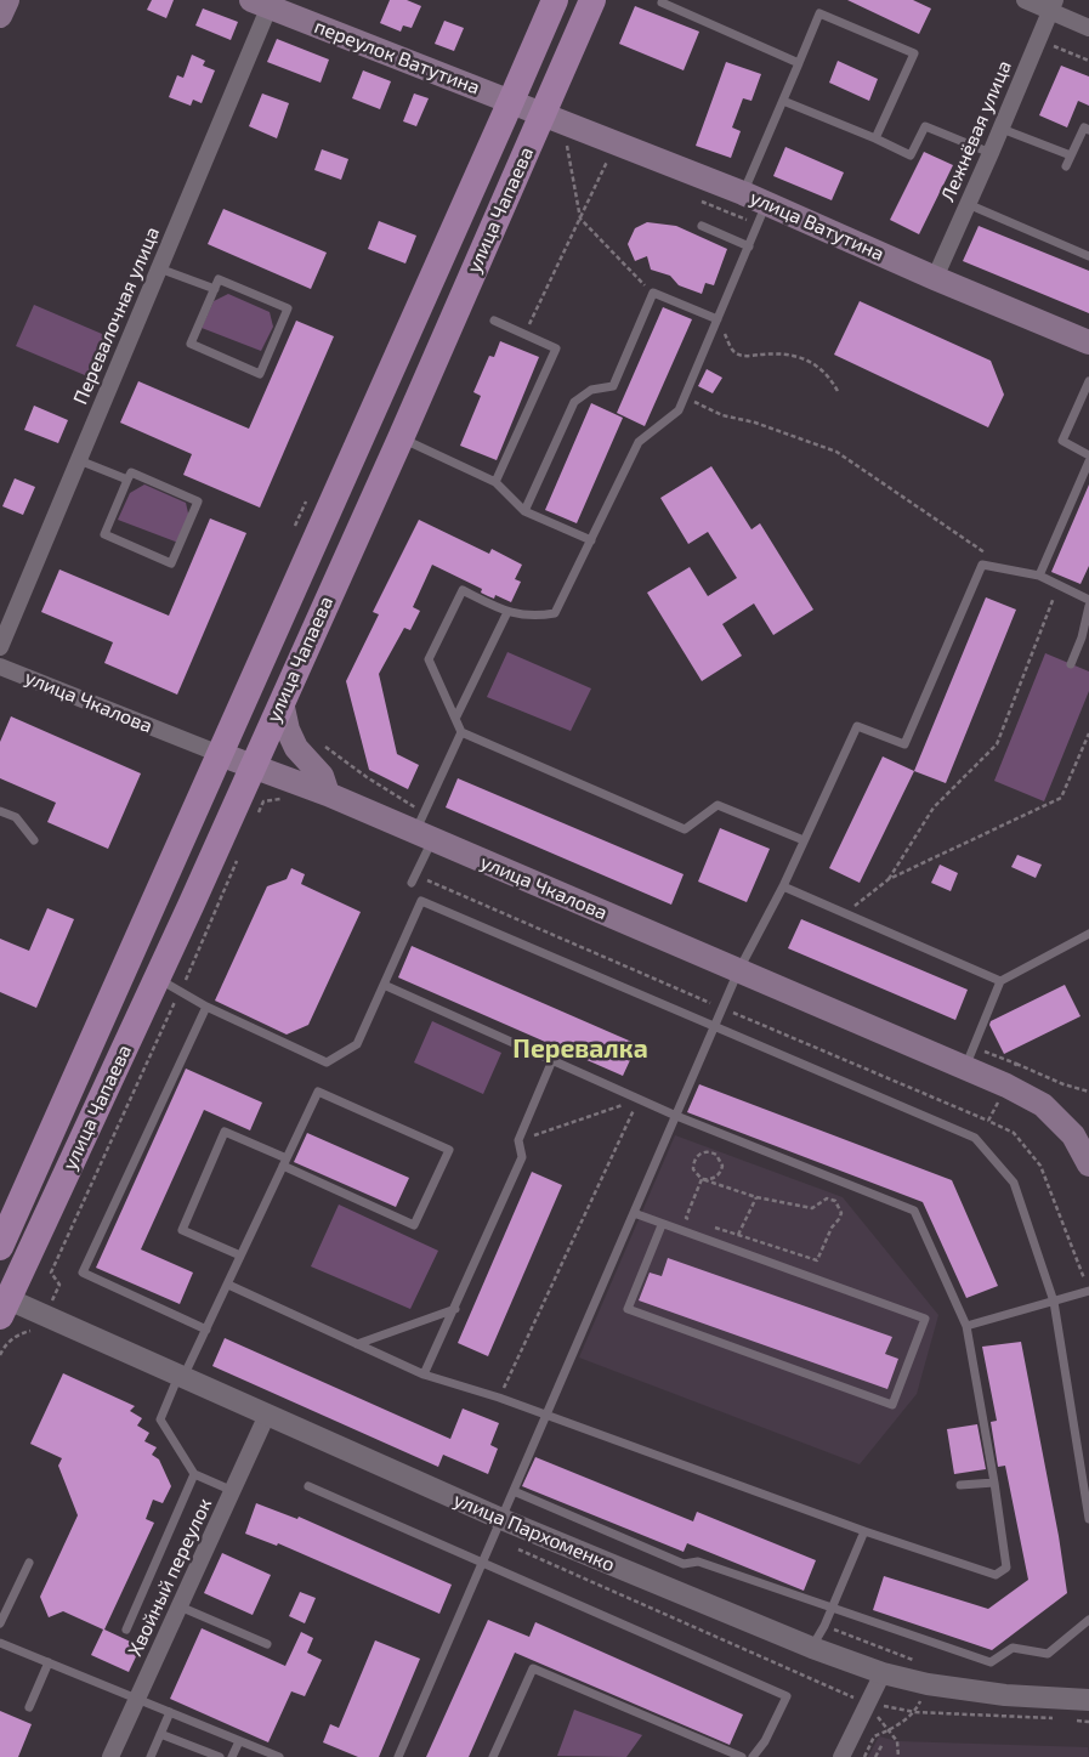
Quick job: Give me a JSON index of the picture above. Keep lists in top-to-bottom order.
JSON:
{
  "streets": {
    "main road": [
      "переулок Ватутина",
      "улица Чапаева",
      "улица Ватутина",
      "улица Чкалова"
    ],
    "street": [
      "Лежнёвая улица",
      "Перевалочная улица",
      "улица Пархоменко",
      "Хвойный переулок"
    ]
  },
  "crossings": [
    ["переулок Ватутина", "улица Чапаева"],
    ["переулок Ватутина", "улица Ватутина"],
    ["переулок Ватутина", "Перевалочная улица"],
    ["Лежнёвая улица", "улица Ватутина"],
    ["улица Чапаева", "улица Ватутина"],
    ["улица Чапаева", "улица Чкалова"],
    ["улица Чапаева", "улица Пархоменко"],
    ["улица Пархоменко", "Хвойный переулок"]
  ],
  "districts": ["Перевалка"]
}
